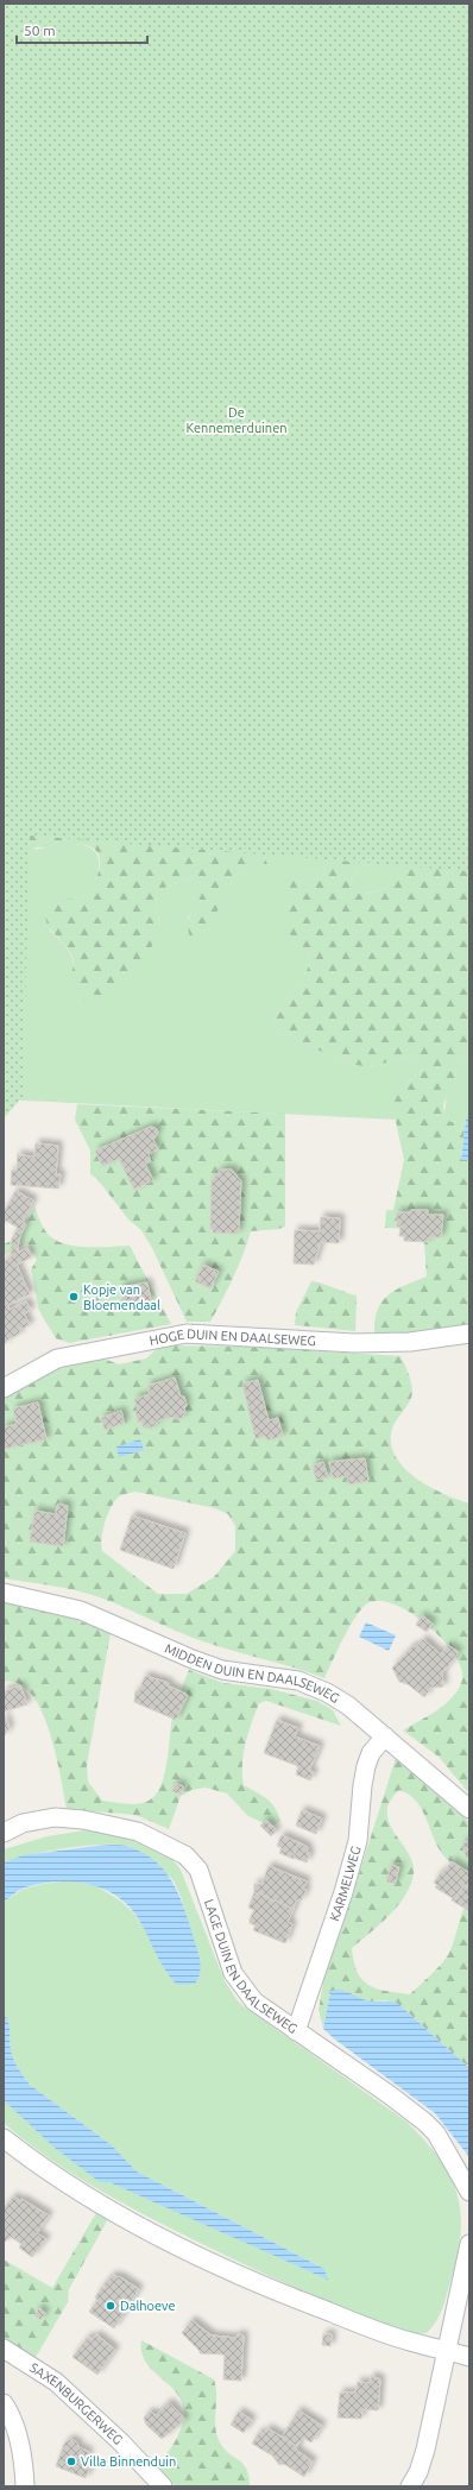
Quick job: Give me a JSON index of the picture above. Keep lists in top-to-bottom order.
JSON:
{
  "streets": {
    "street": [
      "HOGE DUIN EN DAALSEWEG",
      "MIDDEN DUIN EN DAALSEWEG",
      "KARMELWEG",
      "LAGE DUIN EN DAALSEWEG",
      "SAXENBURGERWEG"
    ]
  },
  "crossings": [
    ["MIDDEN DUIN EN DAALSEWEG", "KARMELWEG"],
    ["KARMELWEG", "LAGE DUIN EN DAALSEWEG"]
  ],
  "parks": ["De Kennemerduinen"],
  "places": ["Kopje van Bloemendaal", "Dalhoeve", "Villa Binnenduin"],
  "scale_bar": "50 m"
}
